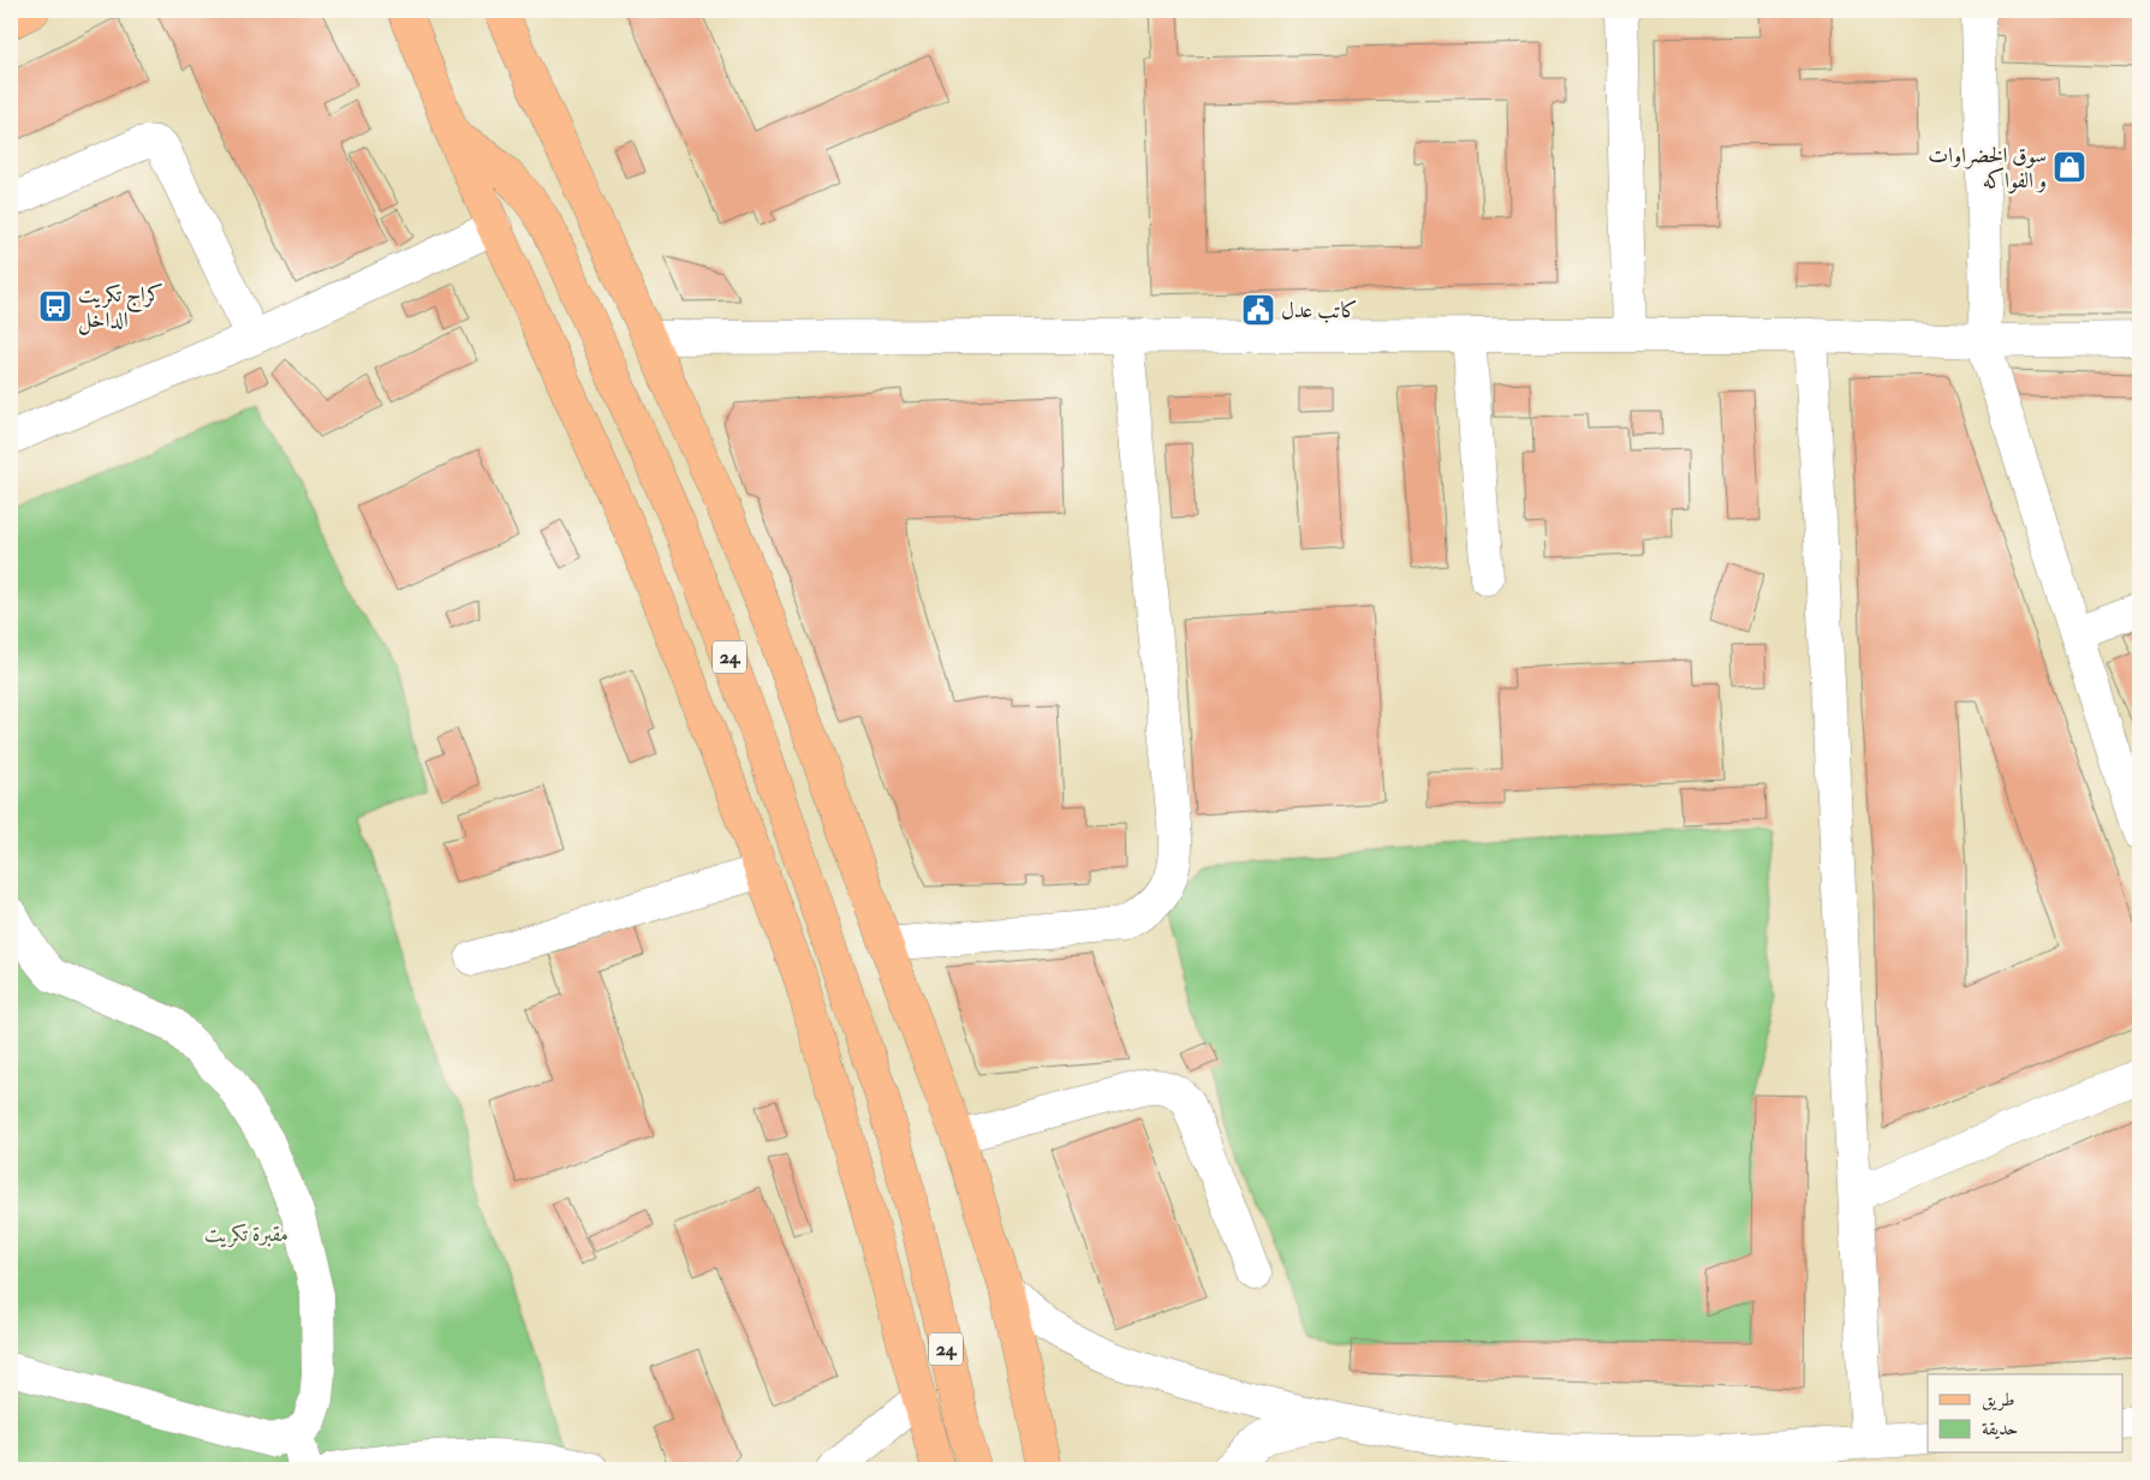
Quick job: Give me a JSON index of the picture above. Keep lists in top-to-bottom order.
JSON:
{
  "streets": {
    "main road": ["24"]
  },
  "parks": ["مقبرة تكريت"],
  "places": {
    "shop": ["سوق الخضراوات و الفواكه"],
    "bus stop": ["كراج تكريت الداخل"],
    "public building": ["كاتب عدل"]
  },
  "legend": ["طريق", "حديقة"]
}
